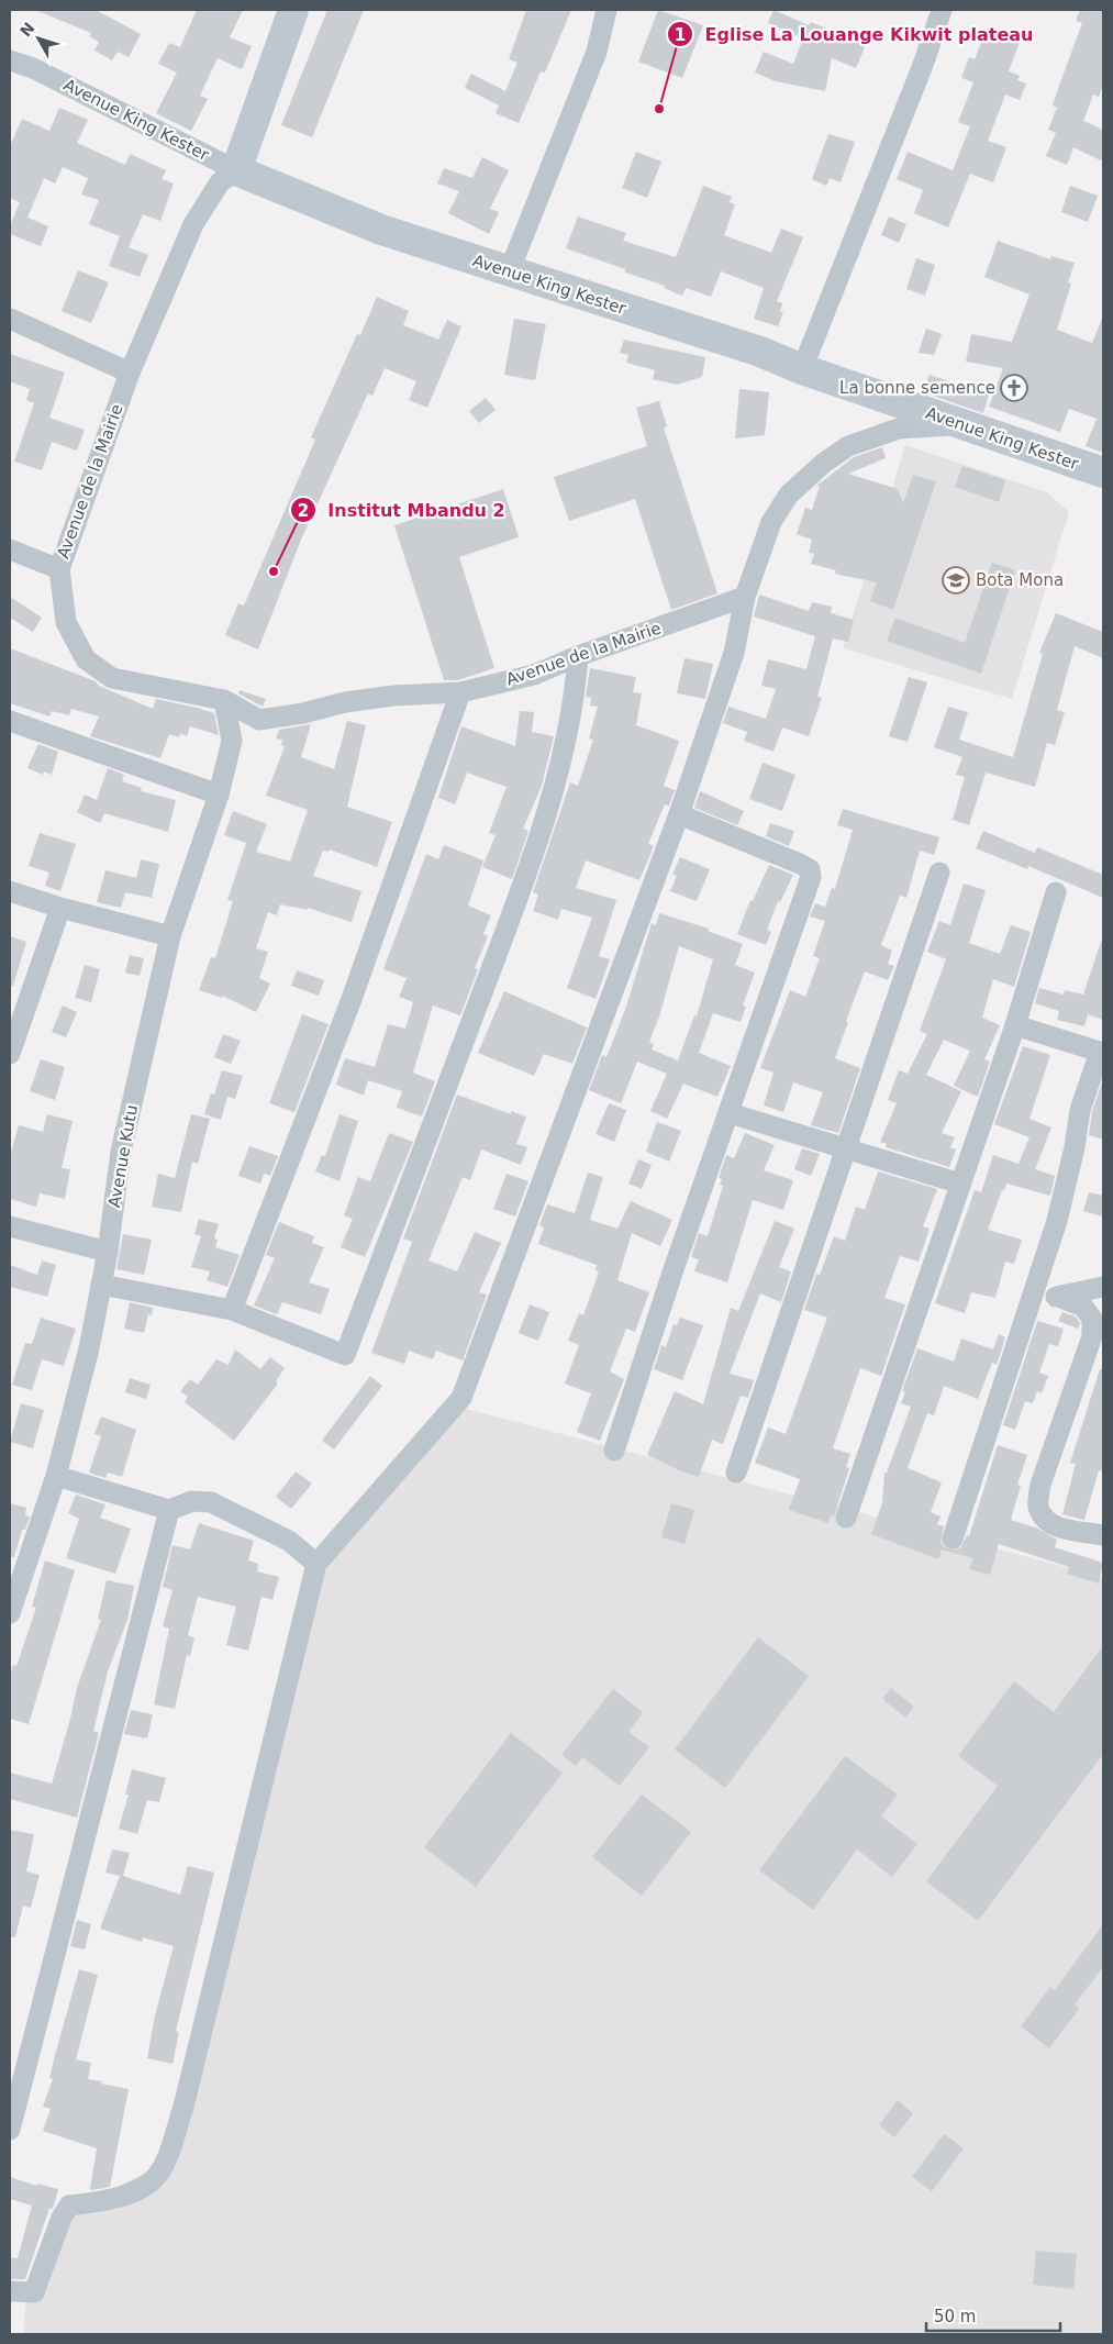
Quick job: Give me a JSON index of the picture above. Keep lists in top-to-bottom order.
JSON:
{
  "streets": {
    "street": ["Avenue King Kester", "Avenue de la Mairie", "Avenue Kutu"]
  },
  "crossings": [
    ["Avenue King Kester", "Avenue de la Mairie"],
    ["Avenue de la Mairie", "Avenue Kutu"]
  ],
  "places": {
    "other": ["Eglise La Louange Kikwit plateau", "Institut Mbandu 2"],
    "church": ["La bonne semence"],
    "school or university": ["Bota Mona"]
  },
  "scale_bar": "50 m",
  "north": "top left"
}
